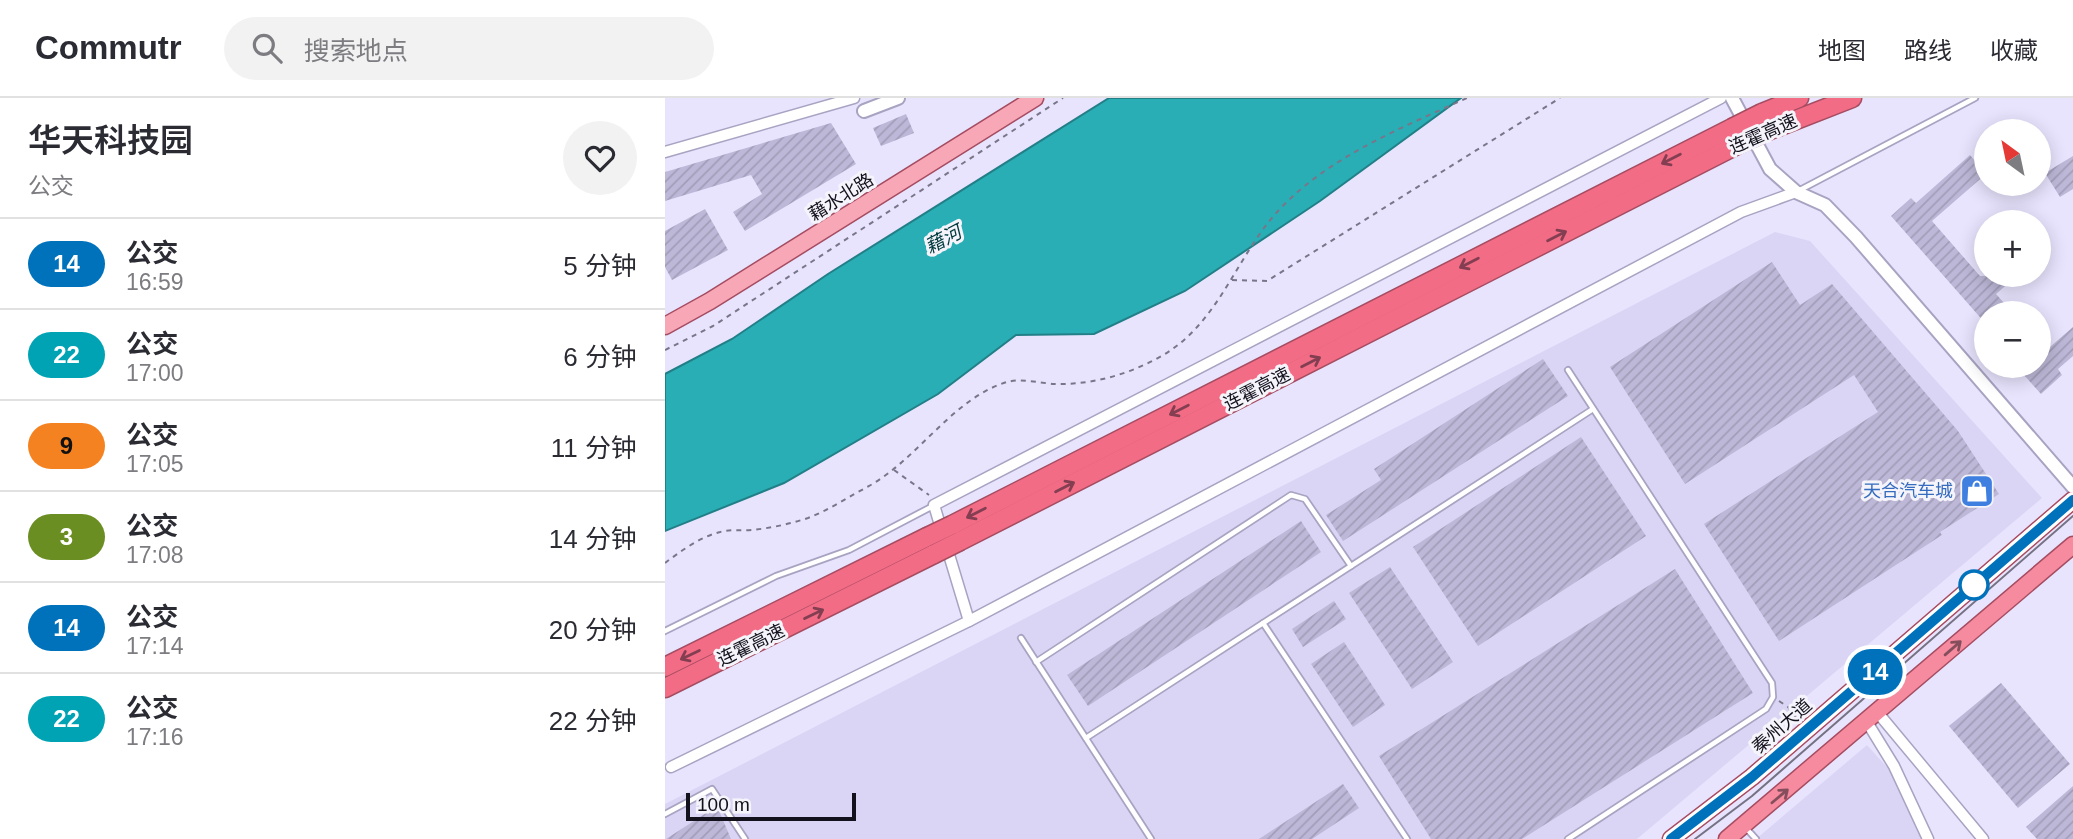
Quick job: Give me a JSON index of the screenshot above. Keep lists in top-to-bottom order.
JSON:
{
  "streets": {
    "highway": ["连霍高速", "秦州大道"],
    "main road": ["藉水北路"]
  },
  "water": ["藉河"],
  "places": {
    "shop": ["天合汽车城"]
  },
  "lines": ["bus line 14"],
  "scale_bar": "100 m",
  "north": "top left",
  "page": {
    "header": "Commutr",
    "search": "搜索地点",
    "nav": ["地图", "路线", "收藏"],
    "heading": ["华天科技园", "公交"],
    "on_map": "14",
    "map_buttons": ["+", "−"],
    "list": [
      {
        "mark": "14",
        "name": "公交",
        "note": "16:59",
        "value": "5 分钟"
      },
      {
        "mark": "22",
        "name": "公交",
        "note": "17:00",
        "value": "6 分钟"
      },
      {
        "mark": "9",
        "name": "公交",
        "note": "17:05",
        "value": "11 分钟"
      },
      {
        "mark": "3",
        "name": "公交",
        "note": "17:08",
        "value": "14 分钟"
      },
      {
        "mark": "14",
        "name": "公交",
        "note": "17:14",
        "value": "20 分钟"
      },
      {
        "mark": "22",
        "name": "公交",
        "note": "17:16",
        "value": "22 分钟"
      }
    ],
    "scale": "100 m"
  }
}
